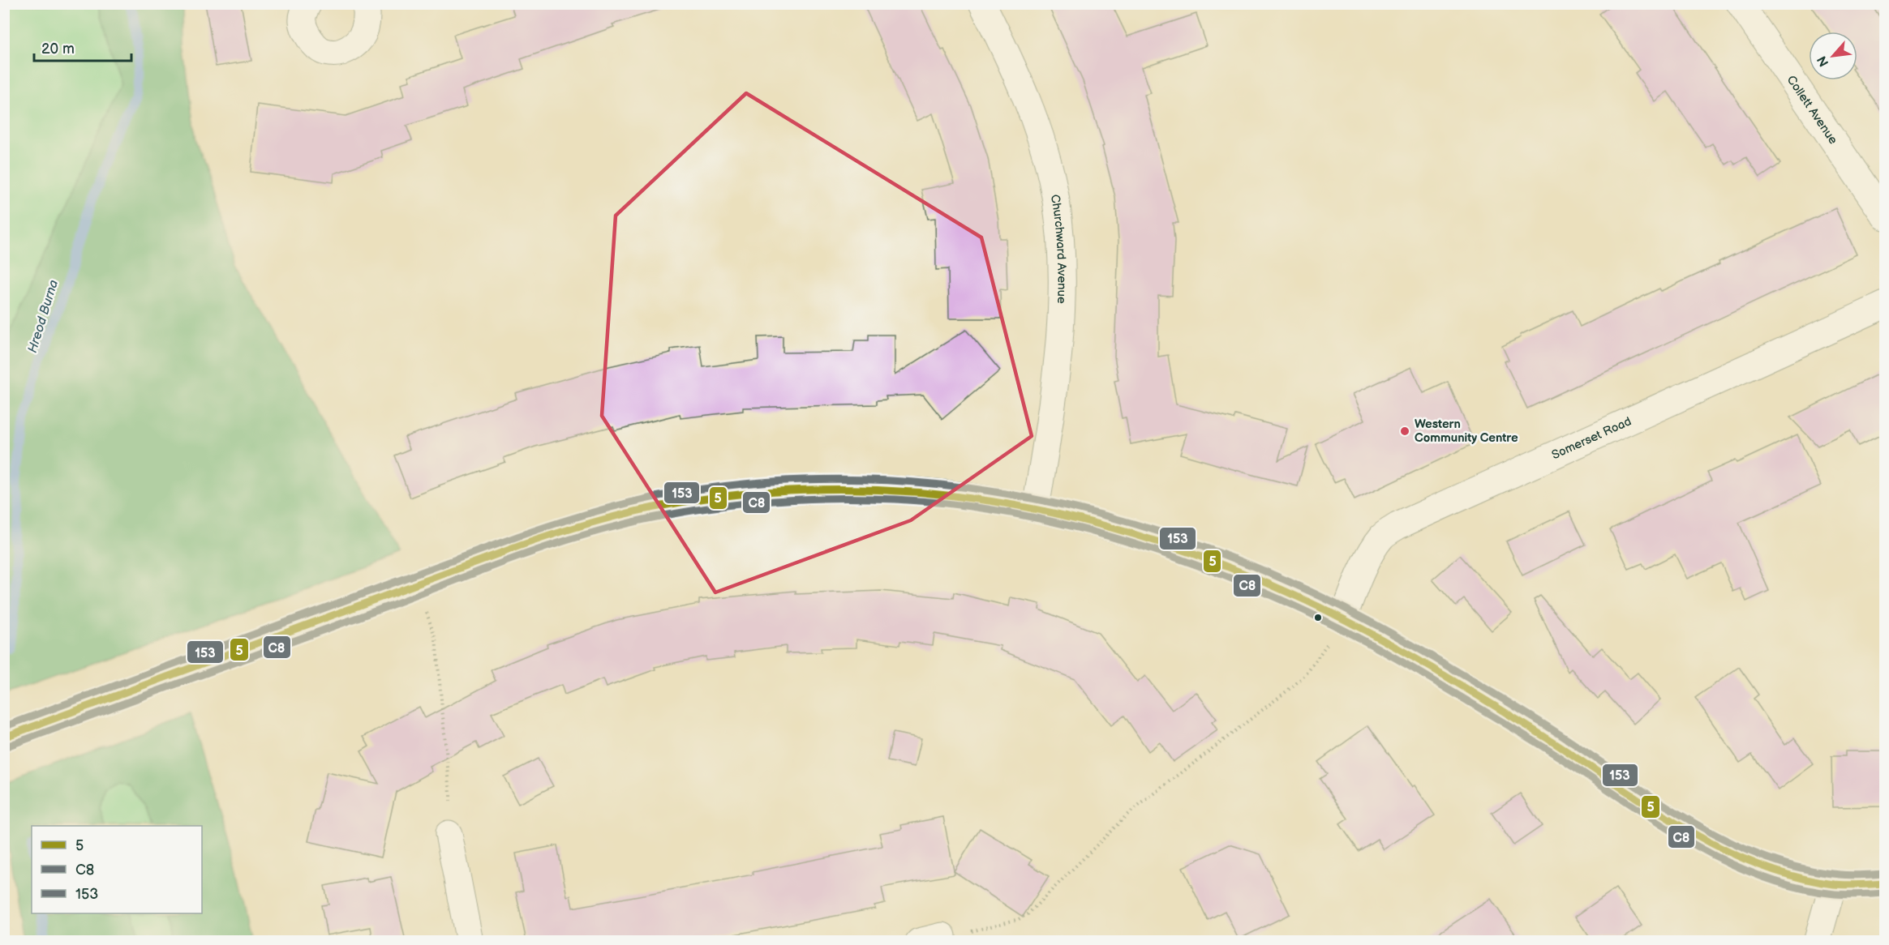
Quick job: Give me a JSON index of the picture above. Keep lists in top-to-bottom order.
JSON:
{
  "streets": {
    "street": ["Collett Avenue", "Churchward Avenue", "Somerset Road"]
  },
  "water": ["Hreod Burna"],
  "places": ["Western Community Centre"],
  "lines": ["transit line 153", "transit line 5", "transit line C8"],
  "legend": ["5", "C8", "153"],
  "scale_bar": "20 m",
  "north": "bottom left"
}
